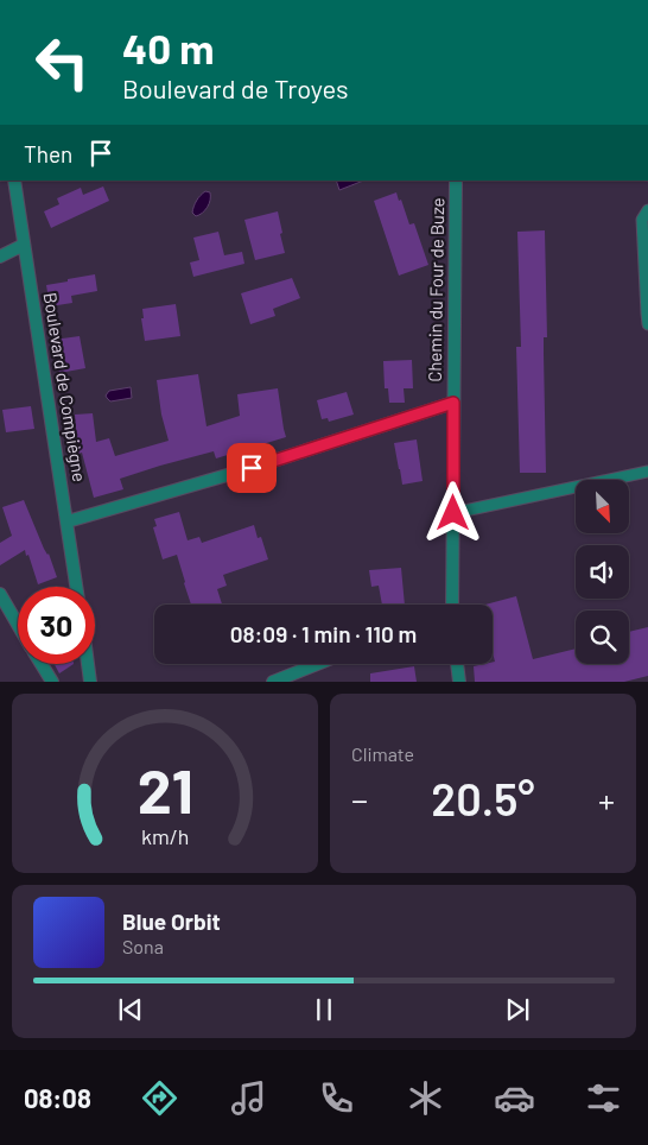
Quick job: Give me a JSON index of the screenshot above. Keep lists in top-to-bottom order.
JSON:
{
  "streets": {
    "street": ["Chemin du Four de Buze", "Boulevard de Compiègne"]
  },
  "north": "bottom right",
  "page": {
    "turn": ["40 m", "Boulevard de Troyes"],
    "then": "Then",
    "limit": "30",
    "trip": "08:09 · 1 min · 110 m",
    "tile": "Climate",
    "heat": ["−", "20.5°", "+"],
    "song": ["Blue Orbit", "Sona"],
    "tabs": "08:08",
    "gauge": ["21", "km/h"]
  }
}
